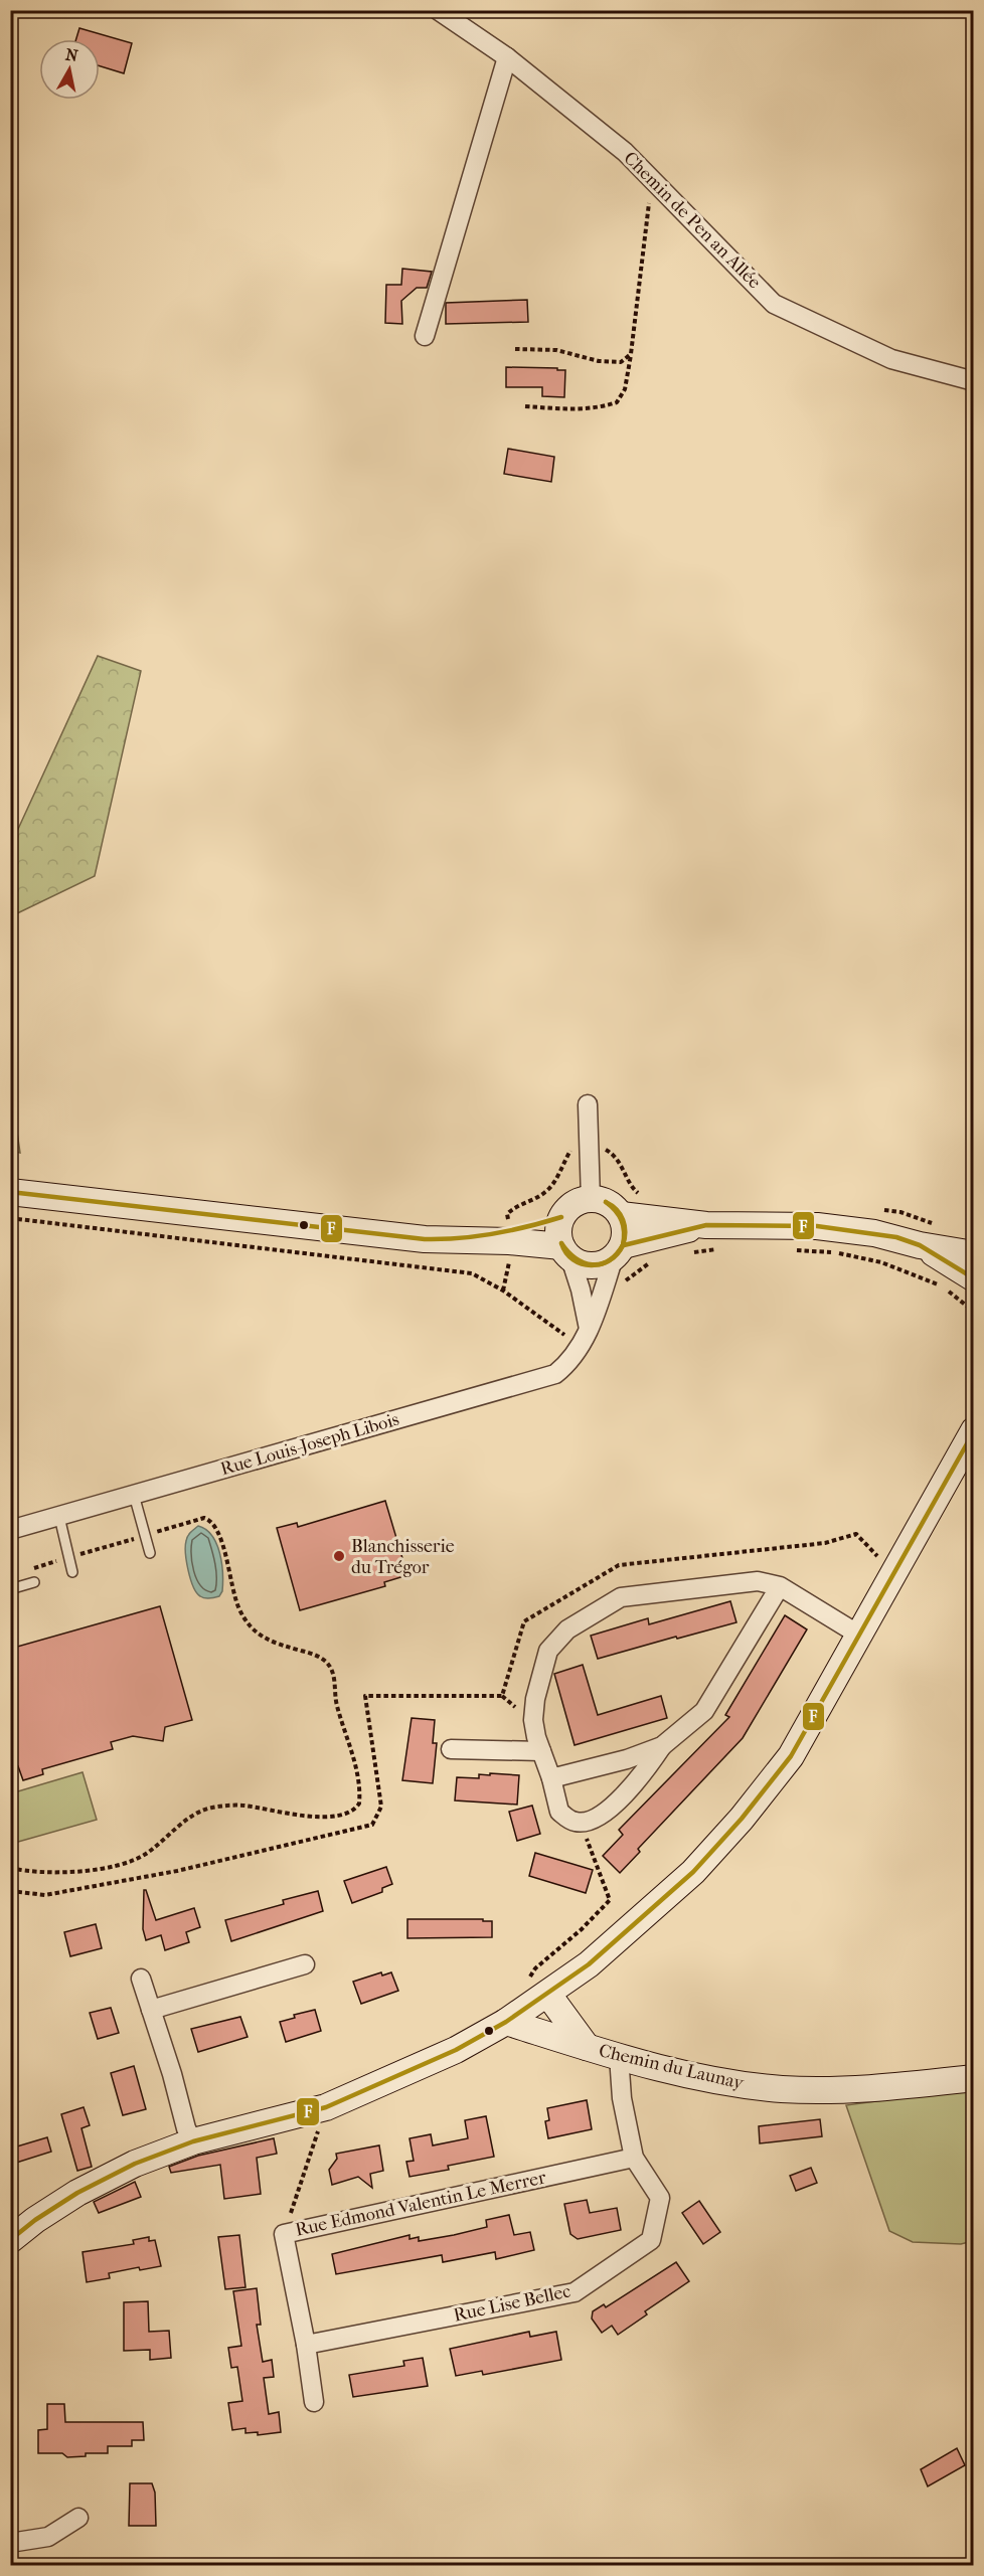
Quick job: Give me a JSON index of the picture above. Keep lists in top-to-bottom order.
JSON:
{
  "streets": {
    "street": [
      "Chemin de Pen an Allée",
      "Rue Louis-Joseph Libois",
      "Chemin du Launay",
      "Rue Edmond Valentin Le Merrer",
      "Rue Lise Bellec"
    ]
  },
  "crossings": [
    ["Rue Edmond Valentin Le Merrer", "Rue Lise Bellec"]
  ],
  "places": ["Blanchisserie du Trégor"],
  "lines": ["transit line F"],
  "north": "top"
}
